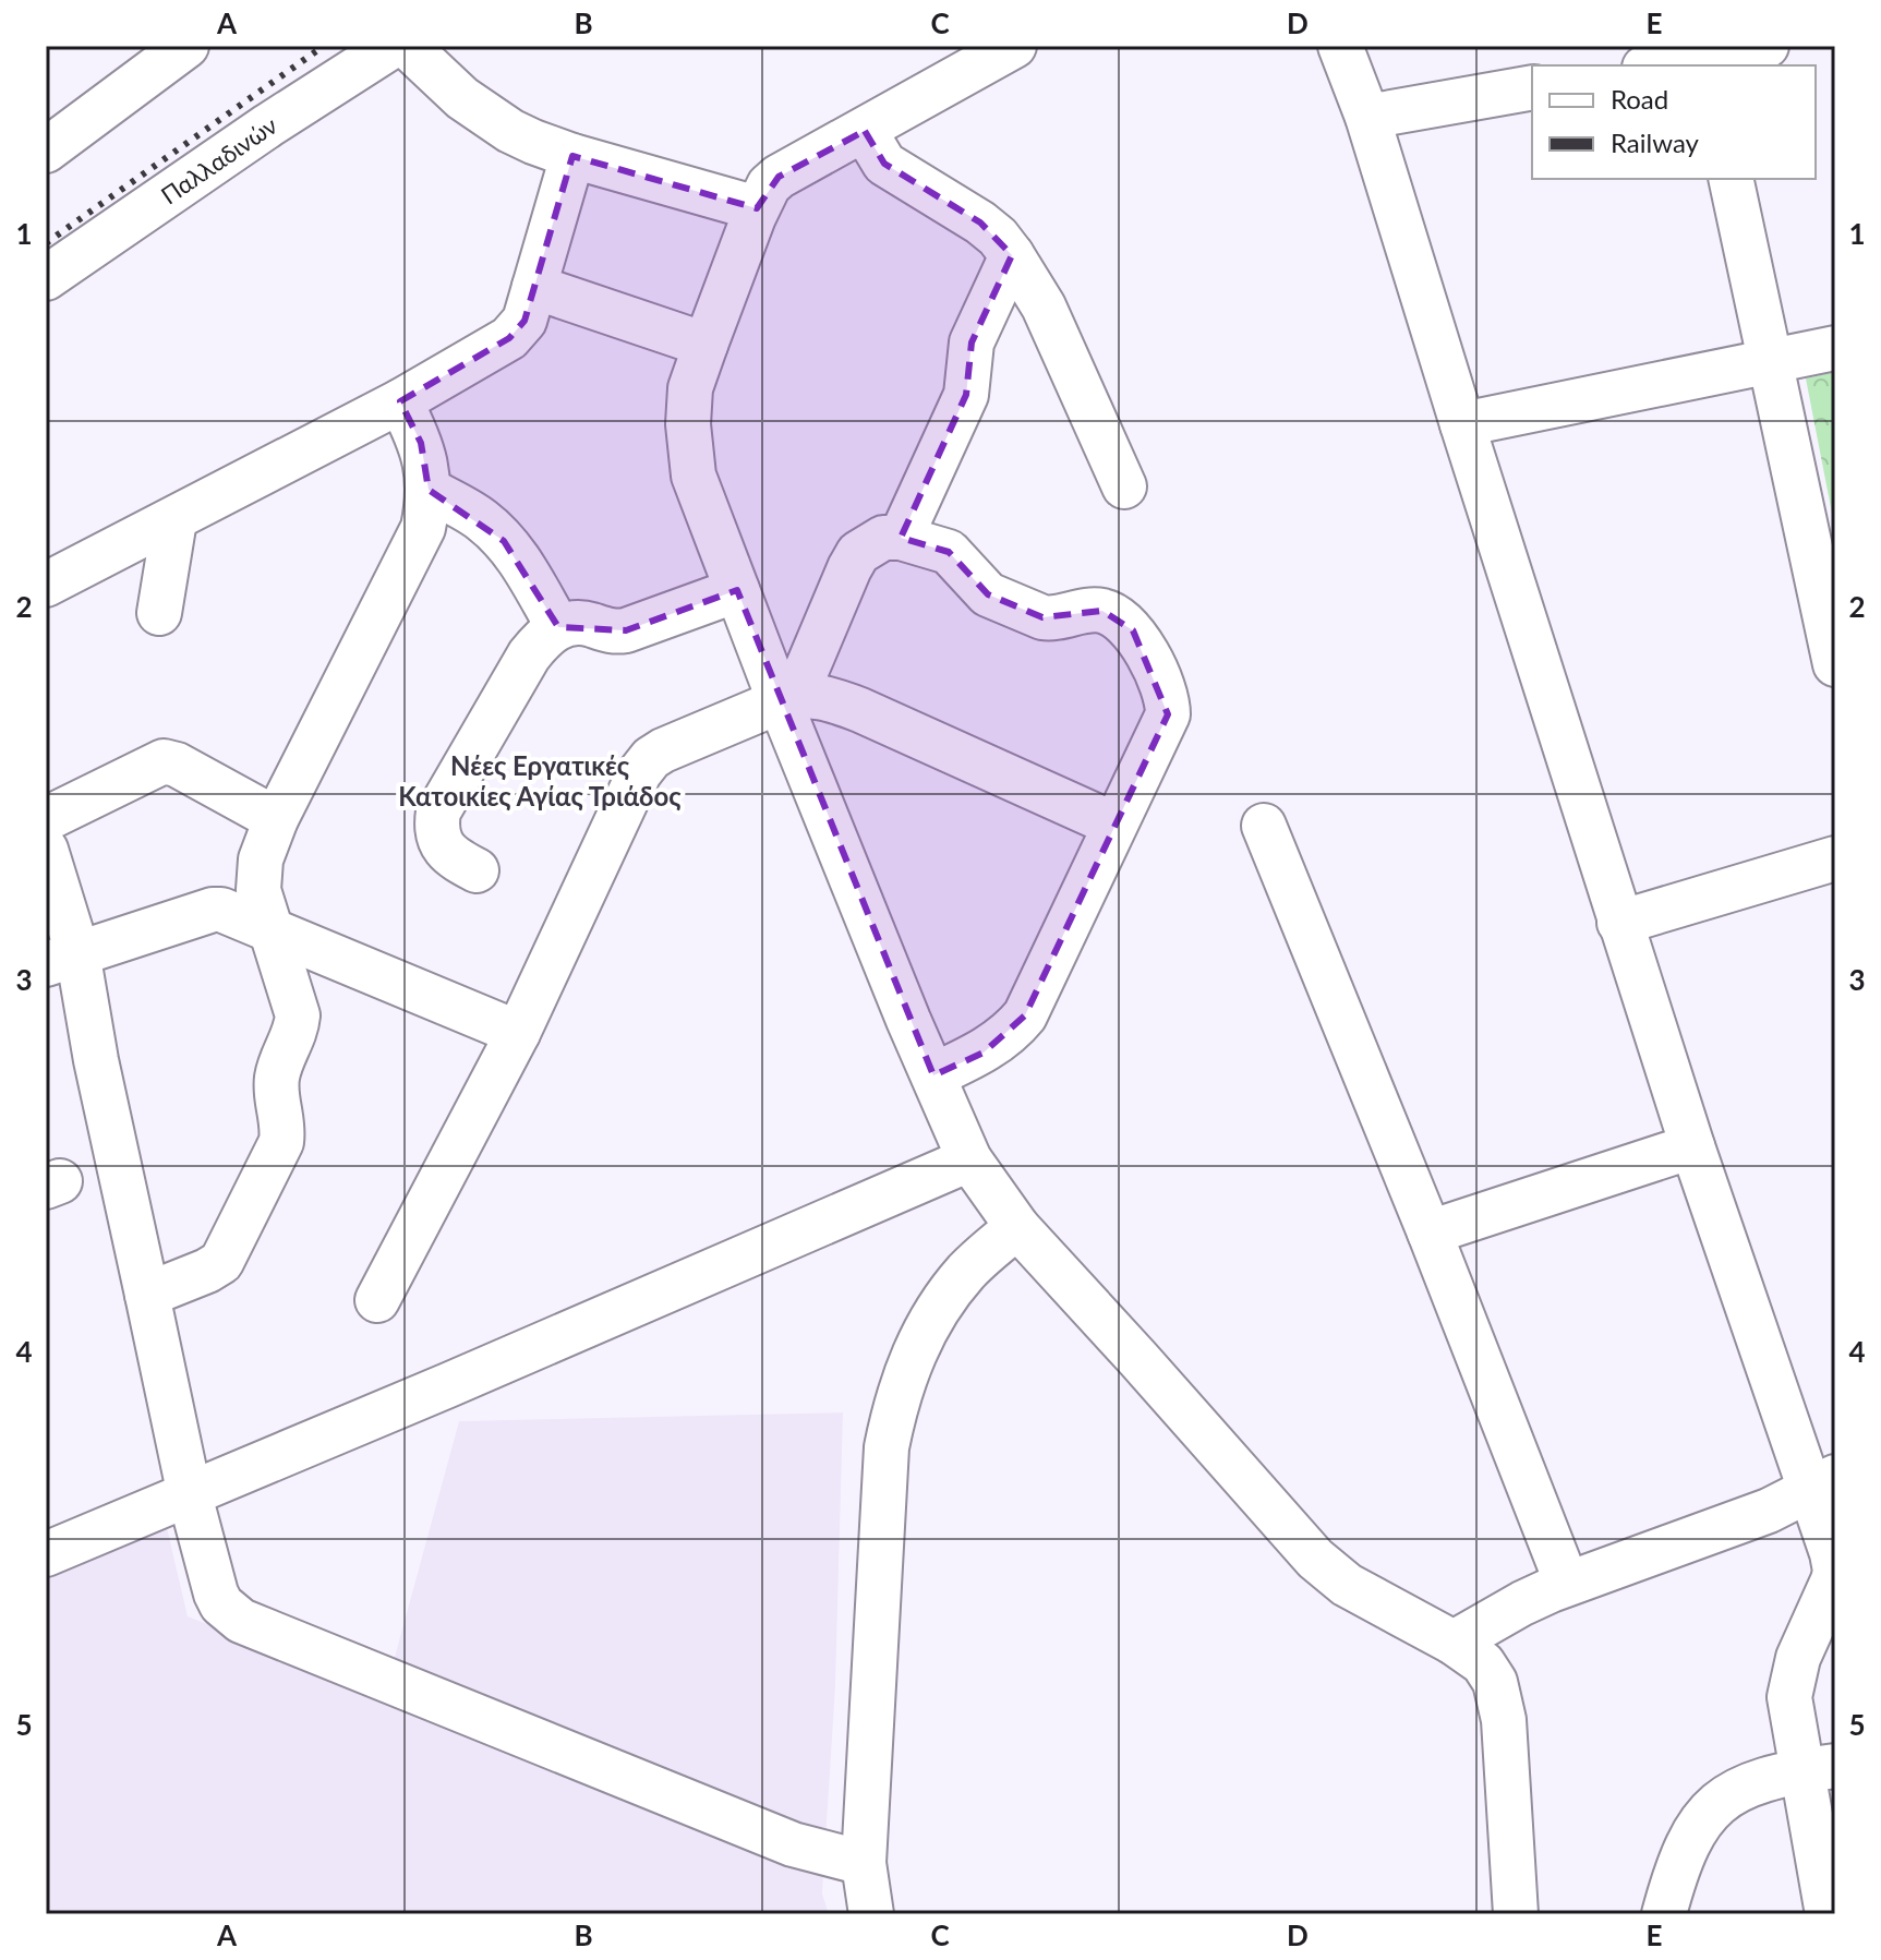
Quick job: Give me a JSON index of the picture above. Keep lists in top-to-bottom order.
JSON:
{
  "streets": {
    "street": ["Παλλαδινών"]
  },
  "districts": ["Νέες Εργατικές Κατοικίες Αγίας Τριάδος"],
  "legend": ["Road", "Railway"],
  "grid": {
    "columns": [
      "A",
      "B",
      "C",
      "D",
      "E"
    ],
    "rows": [
      "1",
      "2",
      "3",
      "4",
      "5"
    ]
  }
}
